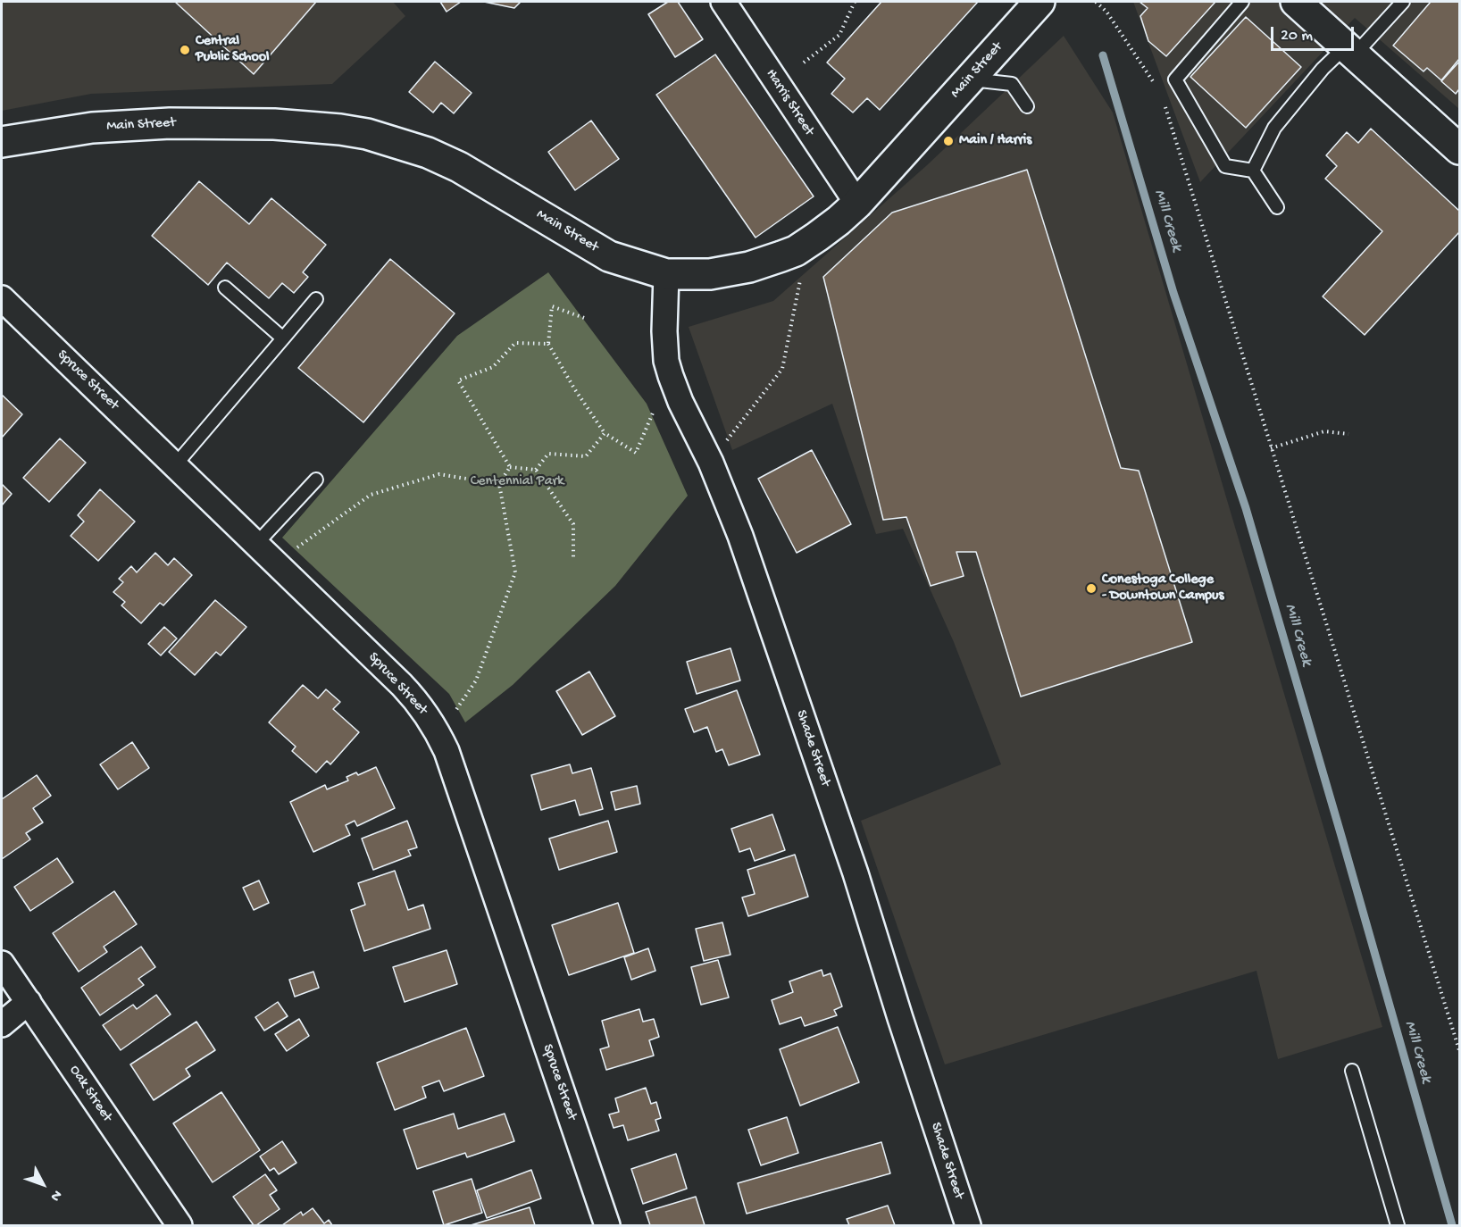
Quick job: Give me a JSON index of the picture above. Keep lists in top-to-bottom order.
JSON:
{
  "streets": {
    "main road": ["Main Street"],
    "street": [
      "Harris Street",
      "Spruce Street",
      "Shade Street",
      "Oak Street"
    ]
  },
  "crossings": [
    ["Main Street", "Harris Street"],
    ["Main Street", "Shade Street"]
  ],
  "water": ["Mill Creek"],
  "parks": ["Centennial Park"],
  "places": ["Central Public School", "Main / Harris", "Conestoga College - Downtown Campus"],
  "scale_bar": "20 m",
  "north": "bottom right"
}
